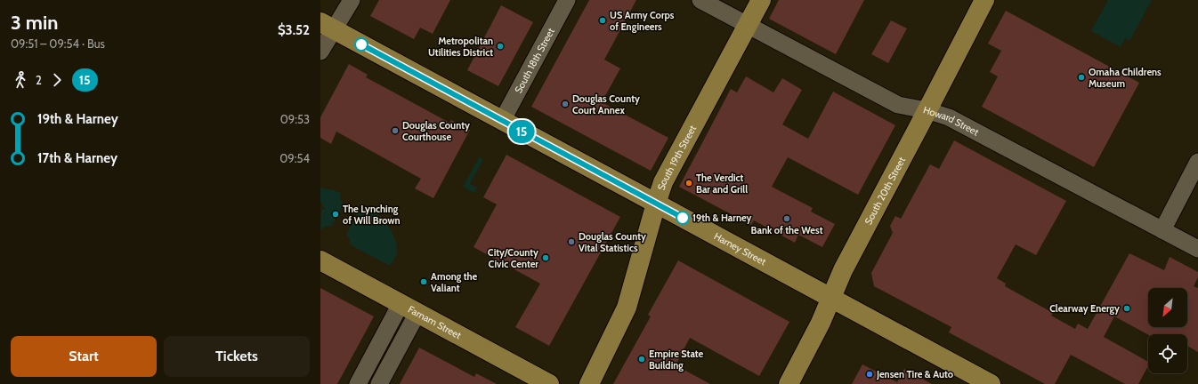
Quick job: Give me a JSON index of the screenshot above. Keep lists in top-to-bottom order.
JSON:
{
  "streets": {
    "main road": [
      "South 19th Street",
      "South 20th Street",
      "Harney Street",
      "Farnam Street"
    ],
    "street": ["South 18th Street", "Howard Street"]
  },
  "crossings": [
    ["South 18th Street", "Harney Street"],
    ["Howard Street", "South 19th Street"],
    ["Howard Street", "South 20th Street"],
    ["South 19th Street", "Harney Street"],
    ["South 20th Street", "Harney Street"]
  ],
  "places": [
    "US Army Corps of Engineers",
    "Metropolitan Utilities District",
    "Omaha Childrens Museum",
    "Douglas County Court Annex",
    "Douglas County Courthouse",
    "The Verdict Bar and Grill",
    "The Lynching of Will Brown",
    "19th & Harney",
    "Bank of the West",
    "Douglas County Vital Statistics",
    "City/County Civic Center",
    "Among the Valiant",
    "Clearway Energy",
    "Empire State Building",
    "Jensen Tire & Auto"
  ],
  "lines": ["bus line 15"],
  "north": "bottom left",
  "page": {
    "heading": ["3 min", "09:51 – 09:54 · Bus", "$3.52"],
    "on_map": "15",
    "legs": ["2", "15"],
    "list": [
      {
        "name": "19th & Harney",
        "value": "09:53"
      },
      {
        "name": "17th & Harney",
        "value": "09:54"
      }
    ],
    "buttons": ["Start", "Tickets"]
  }
}
